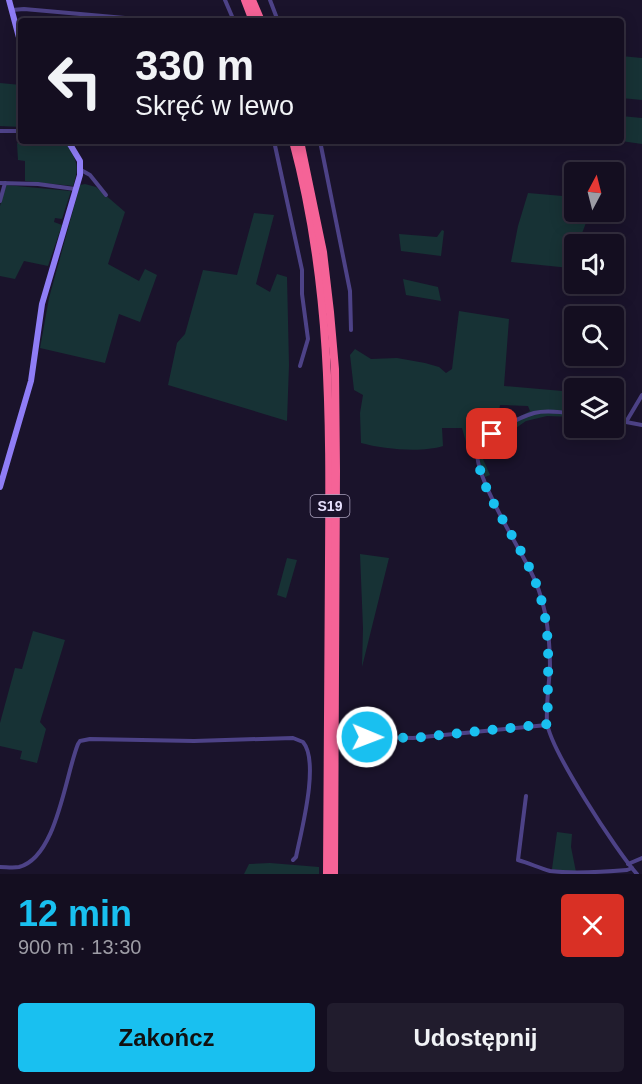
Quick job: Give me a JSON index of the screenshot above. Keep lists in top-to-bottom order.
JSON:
{
  "streets": {
    "highway": ["S19"]
  },
  "north": "top",
  "page": {
    "turn": ["330 m", "Skręć w lewo"],
    "heading": ["12 min", "900 m · 13:30"],
    "buttons": ["Zakończ", "Udostępnij"]
  }
}
